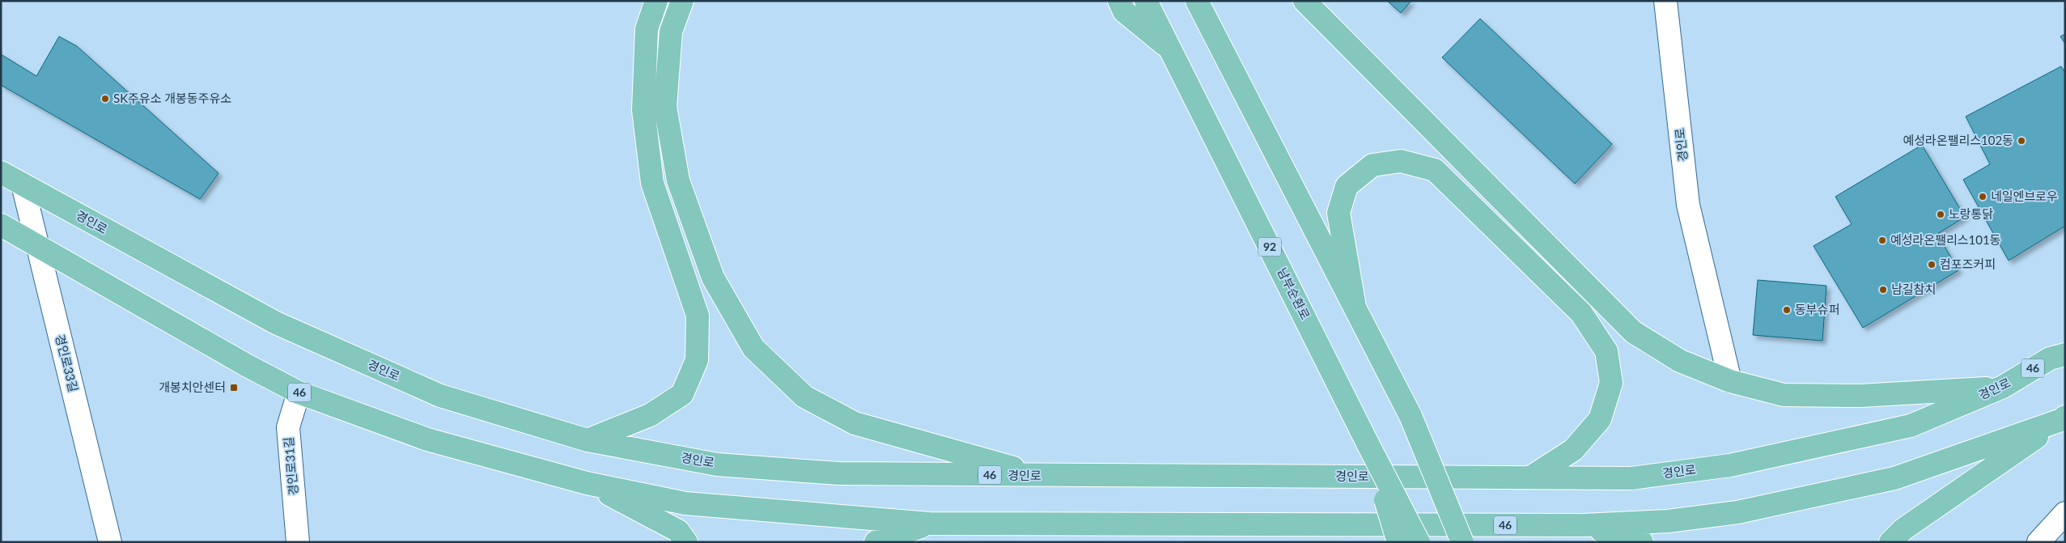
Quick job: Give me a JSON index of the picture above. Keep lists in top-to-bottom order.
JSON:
{
  "streets": {
    "main road": [
      "경인로",
      "92",
      "남부순환로",
      "46"
    ],
    "street": ["경인로33길", "경인로31길"]
  },
  "crossings": [
    ["경인로", "경인로33길"],
    ["경인로33길", "46"],
    ["46", "경인로31길"]
  ],
  "places": {
    "other": [
      "SK주유소 개봉동주유소",
      "예성라온팰리스102동",
      "네일엔브로우",
      "노랑통닭",
      "예성라온팰리스101동",
      "컴포즈커피",
      "남길참치",
      "동부슈퍼"
    ],
    "transit": ["개봉치안센터"]
  }
}
